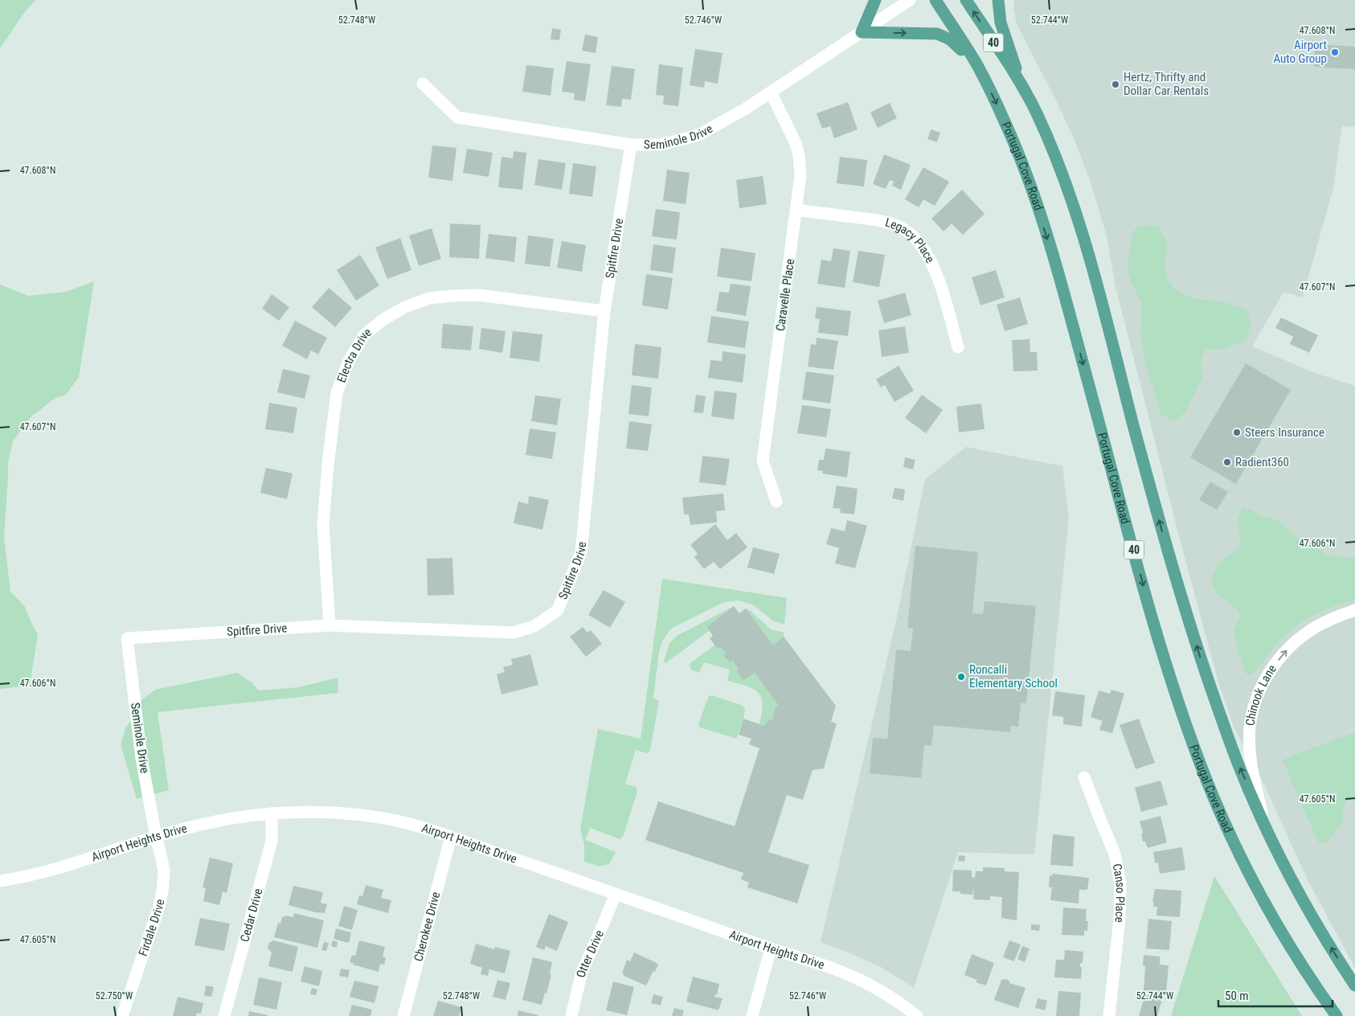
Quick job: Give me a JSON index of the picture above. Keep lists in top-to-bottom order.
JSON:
{
  "streets": {
    "main road": ["40", "Portugal Cove Road"],
    "street": [
      "Seminole Drive",
      "Legacy Place",
      "Spitfire Drive",
      "Caravelle Place",
      "Electra Drive",
      "Chinook Lane",
      "Airport Heights Drive",
      "Canso Place",
      "Cedar Drive",
      "Cherokee Drive",
      "Firdale Drive",
      "Otter Drive"
    ]
  },
  "crossings": [
    ["40", "Chinook Lane"],
    ["Seminole Drive", "Spitfire Drive"],
    ["Seminole Drive", "Caravelle Place"],
    ["Seminole Drive", "Airport Heights Drive"],
    ["Seminole Drive", "Firdale Drive"],
    ["Legacy Place", "Caravelle Place"],
    ["Spitfire Drive", "Electra Drive"],
    ["Airport Heights Drive", "Cedar Drive"],
    ["Airport Heights Drive", "Cherokee Drive"],
    ["Airport Heights Drive", "Firdale Drive"],
    ["Airport Heights Drive", "Otter Drive"]
  ],
  "one_way": ["Chinook Lane"],
  "places": [
    "Airport Auto Group",
    "Hertz, Thrifty and Dollar Car Rentals",
    "Steers Insurance",
    "Radient360",
    "Roncalli Elementary School"
  ],
  "scale_bar": "50 m",
  "coordinates": [
    "52.748°W",
    "52.746°W",
    "52.744°W",
    "47.608°N",
    "47.607°N",
    "47.606°N",
    "47.605°N",
    "52.750°W"
  ]
}
